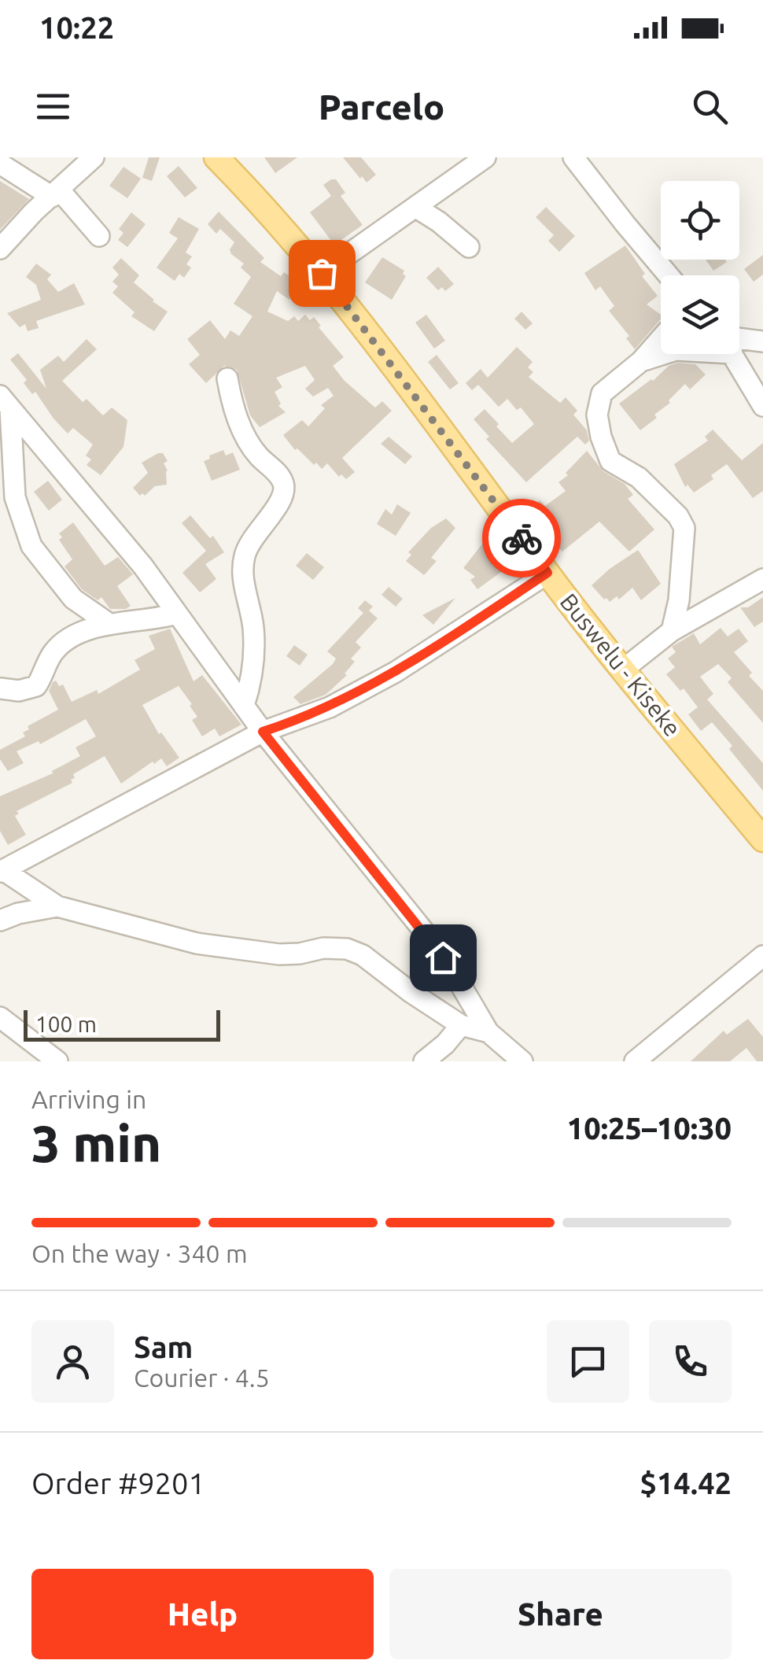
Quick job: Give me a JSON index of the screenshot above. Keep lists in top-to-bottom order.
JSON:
{
  "streets": {
    "main road": ["Buswelu - Kiseke"]
  },
  "scale_bar": "100 m",
  "page": {
    "status": "10:22",
    "header": "Parcelo",
    "scale": "100 m",
    "heading": ["3 min", "Arriving in", "10:25–10:30"],
    "panel": [
      "Sam",
      "Courier · 4.5",
      "Order #9201",
      "$14.42"
    ],
    "bar": "On the way · 340 m",
    "buttons": ["Help", "Share"]
  }
}
